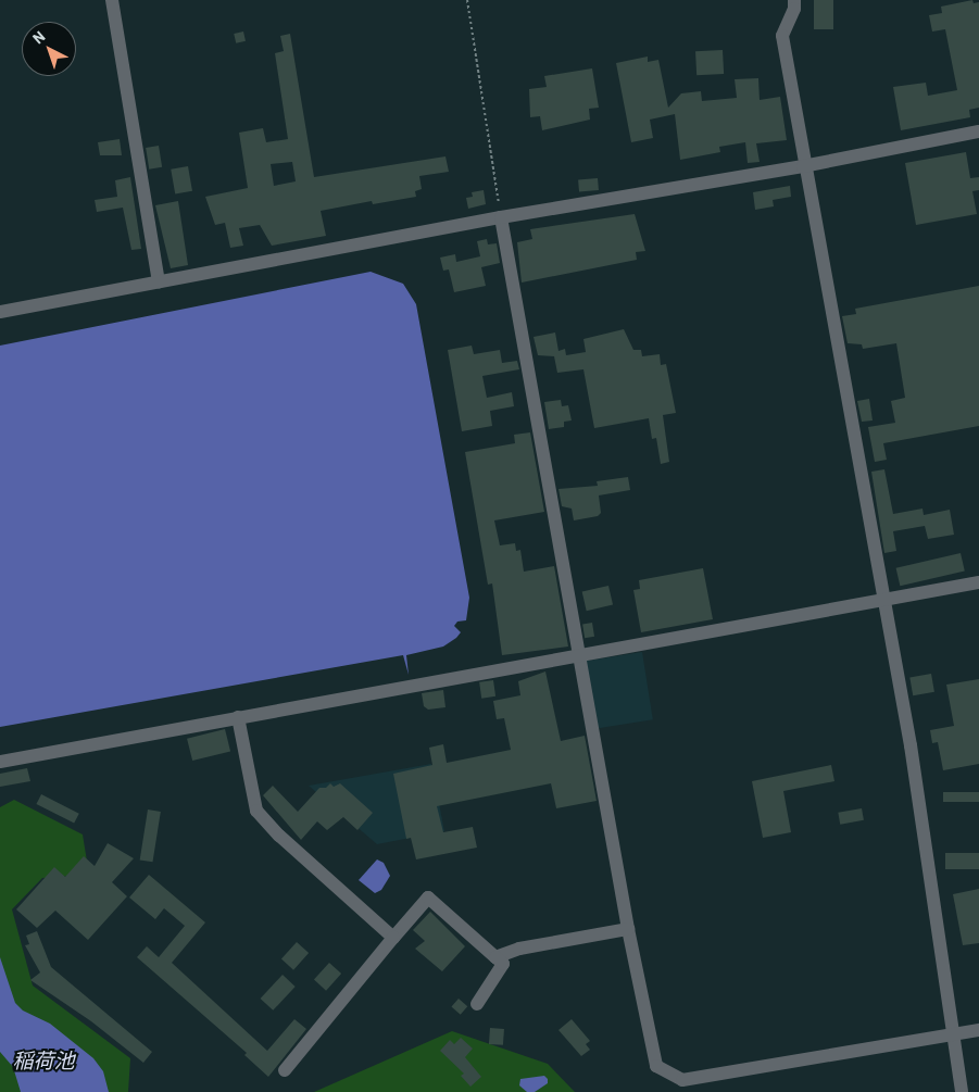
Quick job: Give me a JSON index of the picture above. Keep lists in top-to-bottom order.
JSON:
{
  "water": ["稲荷池"],
  "north": "top left"
}
